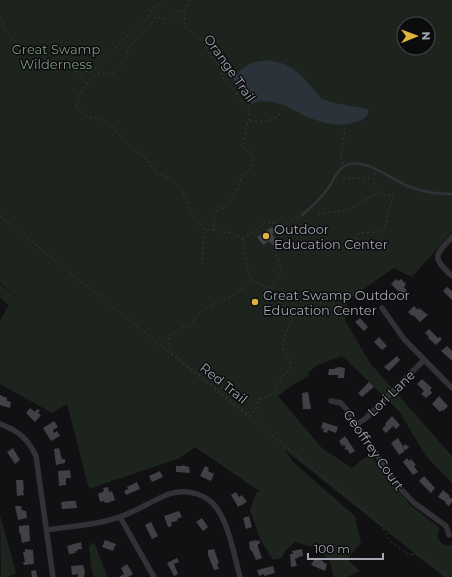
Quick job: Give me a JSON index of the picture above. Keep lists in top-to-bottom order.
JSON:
{
  "streets": {
    "street": ["Lori Lane", "Geoffrey Court"],
    "path": ["Orange Trail", "Red Trail"]
  },
  "crossings": [
    ["Lori Lane", "Geoffrey Court"]
  ],
  "parks": ["Great Swamp Wilderness"],
  "places": ["Outdoor Education Center", "Great Swamp Outdoor Education Center"],
  "scale_bar": "100 m",
  "north": "right"
}
